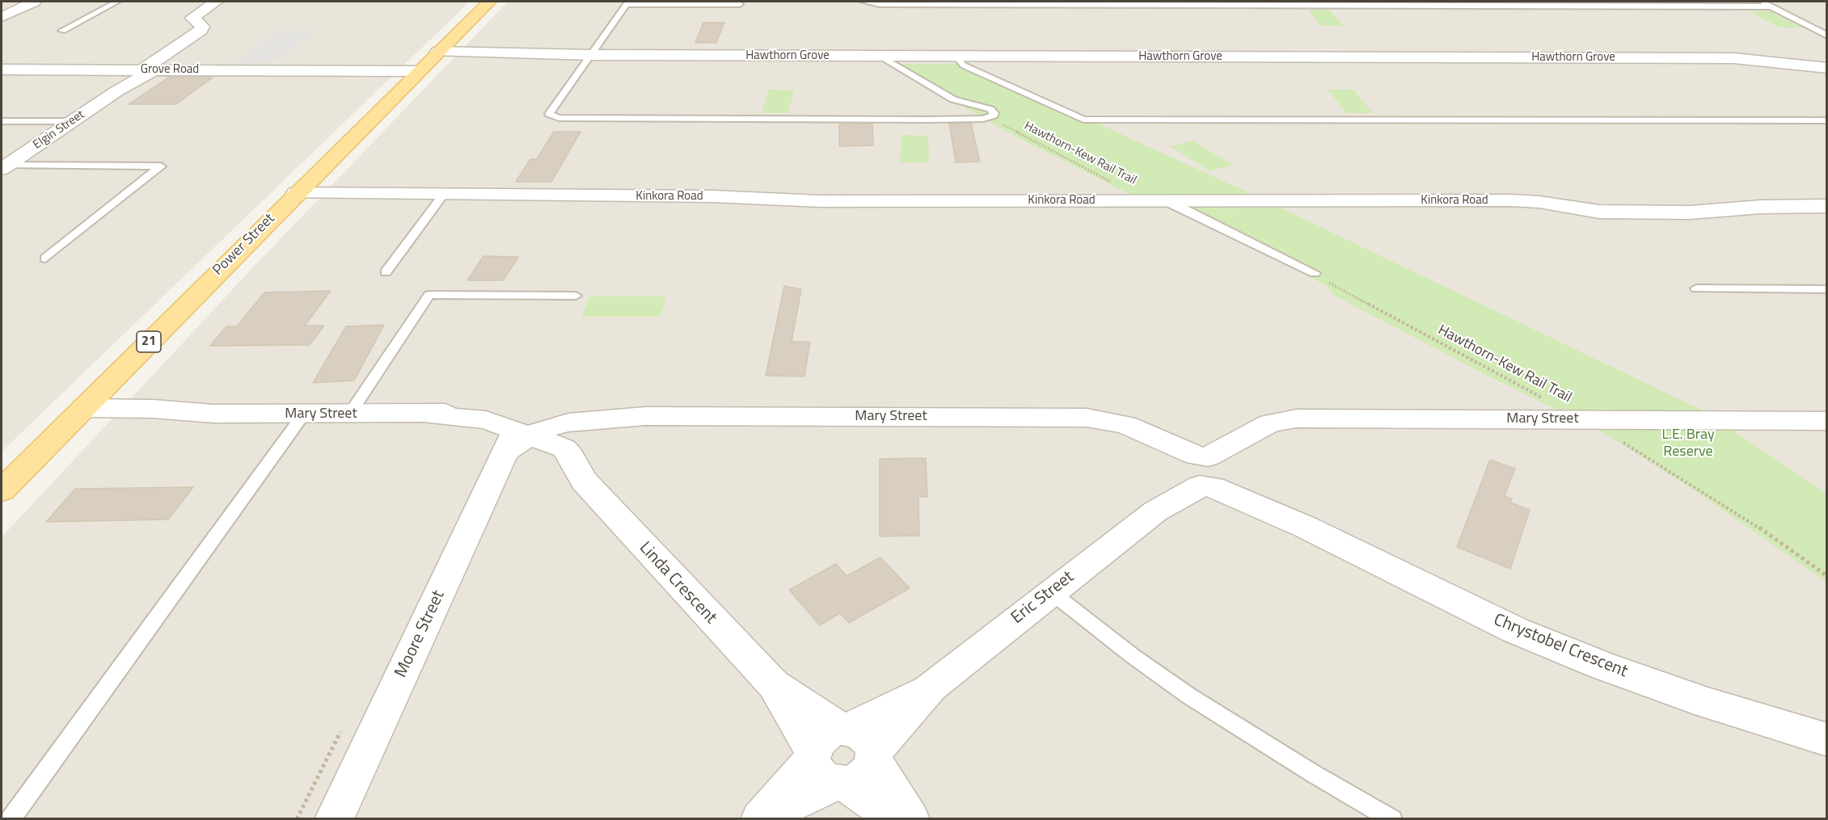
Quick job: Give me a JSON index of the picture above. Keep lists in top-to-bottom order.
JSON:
{
  "streets": {
    "main road": ["Power Street", "21"],
    "street": [
      "Hawthorn Grove",
      "Grove Road",
      "Elgin Street",
      "Kinkora Road",
      "Mary Street",
      "Linda Crescent",
      "Eric Street",
      "Moore Street",
      "Chrystobel Crescent"
    ],
    "path": ["Hawthorn-Kew Rail Trail"]
  },
  "crossings": [
    ["Hawthorn Grove", "Grove Road"],
    ["Hawthorn Grove", "Power Street"],
    ["Grove Road", "Elgin Street"],
    ["Grove Road", "Power Street"],
    ["Kinkora Road", "Power Street"],
    ["Power Street", "Mary Street"],
    ["Mary Street", "Linda Crescent"],
    ["Mary Street", "Eric Street"],
    ["Mary Street", "Moore Street"],
    ["Mary Street", "Chrystobel Crescent"],
    ["Linda Crescent", "Eric Street"],
    ["Linda Crescent", "Moore Street"],
    ["Eric Street", "Chrystobel Crescent"]
  ],
  "parks": ["L.E. Bray Reserve"]
}
